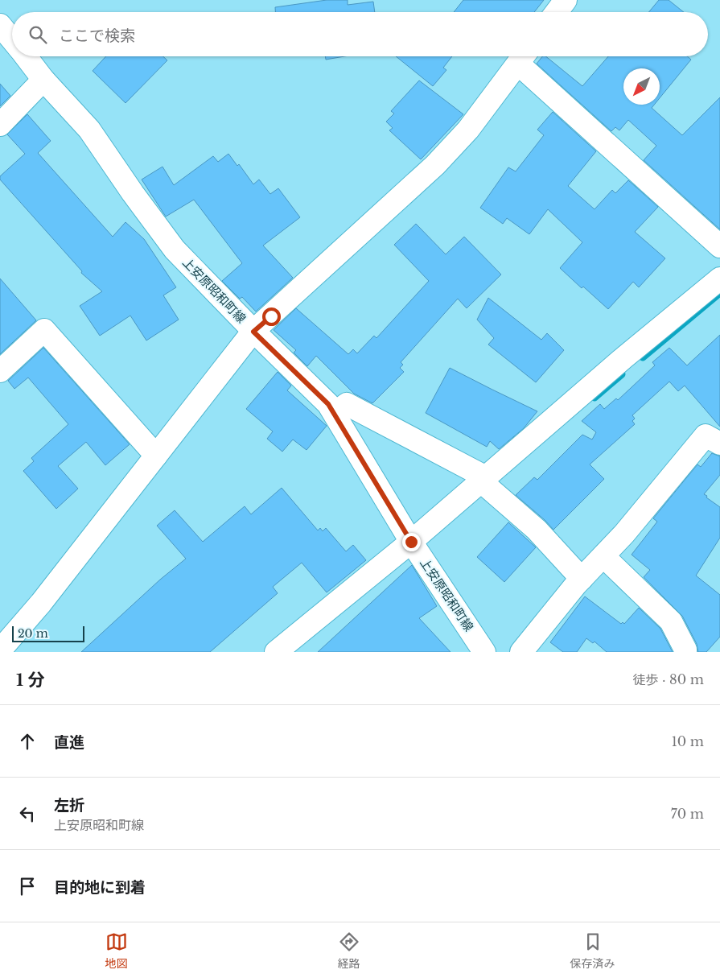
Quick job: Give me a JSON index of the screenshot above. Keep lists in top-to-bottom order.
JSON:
{
  "streets": {
    "street": ["上安原昭和町線"]
  },
  "scale_bar": "20 m",
  "north": "bottom left",
  "page": {
    "search": "ここで検索",
    "scale": "20 m",
    "heading": ["1 分", "徒歩 · 80 m"],
    "list": [
      ["直進", "10 m"],
      ["左折", "上安原昭和町線", "70 m"],
      "目的地に到着"
    ],
    "nav": ["地図", "経路", "保存済み"]
  }
}
